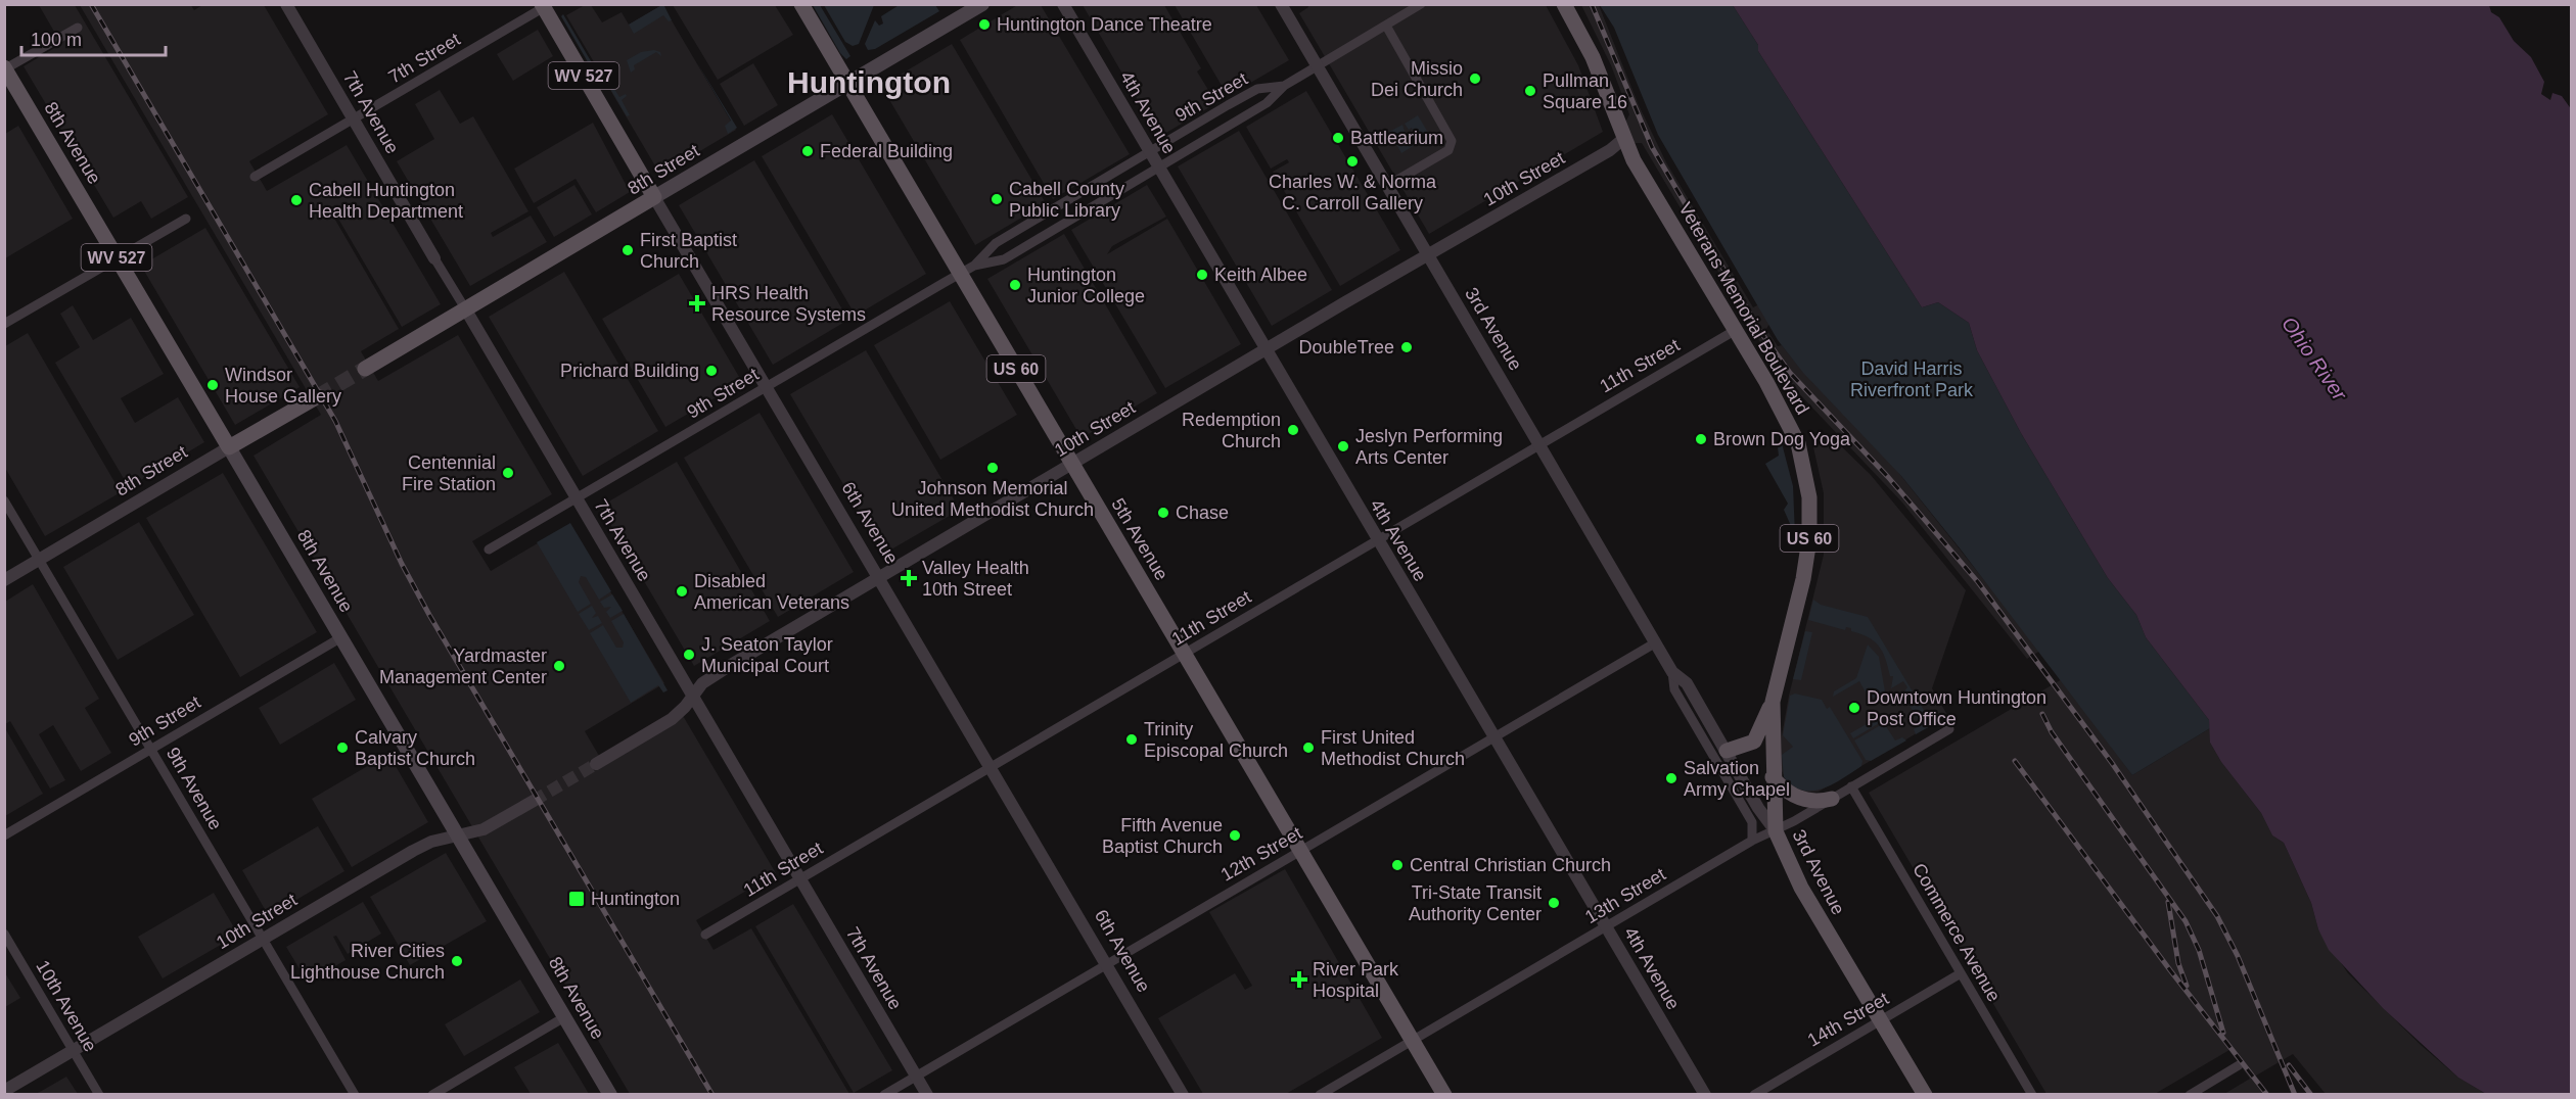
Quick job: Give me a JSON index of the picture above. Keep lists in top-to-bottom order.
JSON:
{
  "streets": {
    "main road": [
      "WV 527",
      "8th Avenue",
      "8th Street",
      "Veterans Memorial Boulevard",
      "3rd Avenue",
      "US 60",
      "6th Avenue",
      "5th Avenue"
    ],
    "street": [
      "7th Street",
      "9th Street",
      "7th Avenue",
      "4th Avenue",
      "10th Street",
      "11th Street",
      "9th Avenue",
      "12th Street",
      "13th Street",
      "Commerce Avenue",
      "10th Avenue",
      "14th Street"
    ]
  },
  "crossings": [
    ["7th Street", "7th Avenue"],
    ["7th Street", "6th Avenue"],
    ["9th Street", "7th Avenue"],
    ["9th Street", "4th Avenue"],
    ["9th Street", "8th Avenue"],
    ["9th Street", "3rd Avenue"],
    ["9th Street", "6th Avenue"],
    ["9th Street", "5th Avenue"],
    ["9th Street", "9th Avenue"],
    ["7th Avenue", "8th Street"],
    ["7th Avenue", "10th Street"],
    ["7th Avenue", "11th Street"],
    ["7th Avenue", "12th Street"],
    ["4th Avenue", "10th Street"],
    ["4th Avenue", "11th Street"],
    ["4th Avenue", "12th Street"],
    ["4th Avenue", "13th Street"],
    ["8th Avenue", "8th Street"],
    ["8th Avenue", "10th Street"],
    ["8th Street", "6th Avenue"],
    ["8th Street", "5th Avenue"],
    ["8th Street", "9th Avenue"],
    ["10th Street", "Veterans Memorial Boulevard"],
    ["10th Street", "3rd Avenue"],
    ["10th Street", "6th Avenue"],
    ["10th Street", "5th Avenue"],
    ["10th Street", "9th Avenue"],
    ["10th Street", "10th Avenue"],
    ["Veterans Memorial Boulevard", "3rd Avenue"],
    ["Veterans Memorial Boulevard", "11th Street"],
    ["Veterans Memorial Boulevard", "13th Street"],
    ["3rd Avenue", "11th Street"],
    ["3rd Avenue", "12th Street"],
    ["3rd Avenue", "13th Street"],
    ["3rd Avenue", "14th Street"],
    ["11th Street", "6th Avenue"],
    ["11th Street", "5th Avenue"],
    ["6th Avenue", "12th Street"],
    ["5th Avenue", "12th Street"],
    ["5th Avenue", "13th Street"],
    ["13th Street", "Commerce Avenue"],
    ["Commerce Avenue", "14th Street"]
  ],
  "districts": ["Huntington"],
  "water": ["Ohio River"],
  "parks": ["David Harris Riverfront Park"],
  "places": {
    "other": [
      "Huntington Dance Theatre",
      "Missio Dei Church",
      "Pullman Square 16",
      "Battlearium",
      "Federal Building",
      "Charles W. & Norma C. Carroll Gallery",
      "Cabell County Public Library",
      "Cabell Huntington Health Department",
      "First Baptist Church",
      "Keith Albee",
      "Huntington Junior College",
      "DoubleTree",
      "Prichard Building",
      "Windsor House Gallery",
      "Redemption Church",
      "Brown Dog Yoga",
      "Jeslyn Performing Arts Center",
      "Johnson Memorial United Methodist Church",
      "Centennial Fire Station",
      "Chase",
      "Disabled American Veterans",
      "J. Seaton Taylor Municipal Court",
      "Yardmaster Management Center",
      "Downtown Huntington Post Office",
      "Trinity Episcopal Church",
      "Calvary Baptist Church",
      "First United Methodist Church",
      "Salvation Army Chapel",
      "Fifth Avenue Baptist Church",
      "Central Christian Church",
      "Tri-State Transit Authority Center",
      "River Cities Lighthouse Church"
    ],
    "health": ["HRS Health Resource Systems", "Valley Health 10th Street", "River Park Hospital"],
    "transit": ["Huntington"]
  },
  "scale_bar": "100 m"
}
